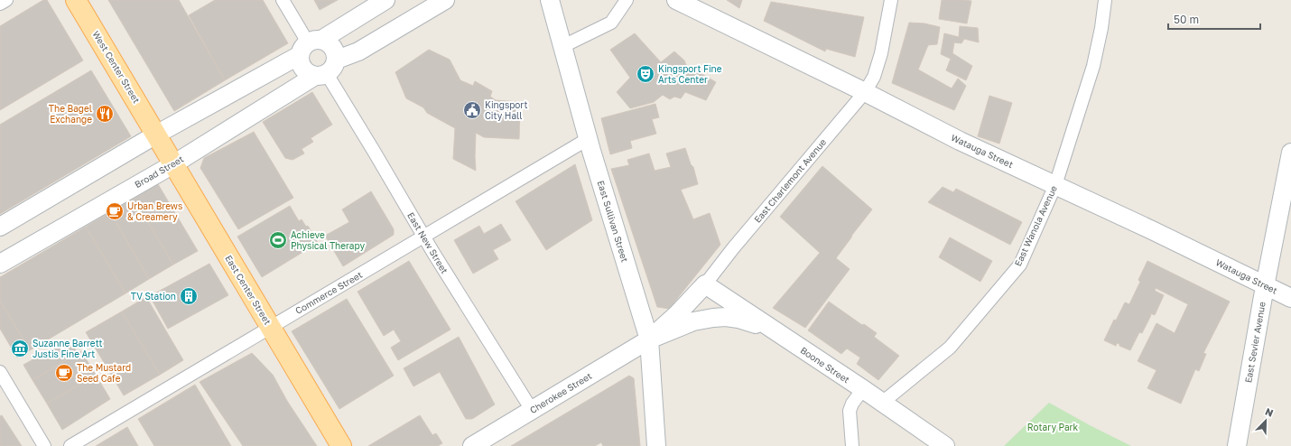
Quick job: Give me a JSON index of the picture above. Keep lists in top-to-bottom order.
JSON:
{
  "streets": {
    "main road": ["West Center Street", "East Center Street"],
    "street": [
      "Watauga Street",
      "Broad Street",
      "East Charlemont Avenue",
      "East Sullivan Street",
      "East Wanola Avenue",
      "East New Street",
      "Commerce Street",
      "East Sevier Avenue",
      "Boone Street",
      "Cherokee Street"
    ]
  },
  "crossings": [
    ["West Center Street", "East Center Street"],
    ["Watauga Street", "East Charlemont Avenue"],
    ["Watauga Street", "East Wanola Avenue"],
    ["Watauga Street", "East Sevier Avenue"],
    ["Broad Street", "East New Street"],
    ["Broad Street", "East Center Street"],
    ["East Charlemont Avenue", "East Sullivan Street"],
    ["East Charlemont Avenue", "Boone Street"],
    ["East Charlemont Avenue", "Cherokee Street"],
    ["East Sullivan Street", "Commerce Street"],
    ["East Sullivan Street", "Cherokee Street"],
    ["East Wanola Avenue", "Boone Street"],
    ["East New Street", "Commerce Street"],
    ["East New Street", "Cherokee Street"],
    ["East Center Street", "Commerce Street"]
  ],
  "parks": ["Rotary Park"],
  "places": {
    "theatre": ["Kingsport Fine Arts Center"],
    "public building": ["Kingsport City Hall"],
    "restaurant": ["The Bagel Exchange"],
    "cafe": ["Urban Brews & Creamery", "The Mustard Seed Cafe"],
    "sports": ["Achieve Physical Therapy"],
    "building": ["TV Station"],
    "museum": ["Suzanne Barrett Justis Fine Art"]
  },
  "scale_bar": "50 m",
  "north": "top right"
}
